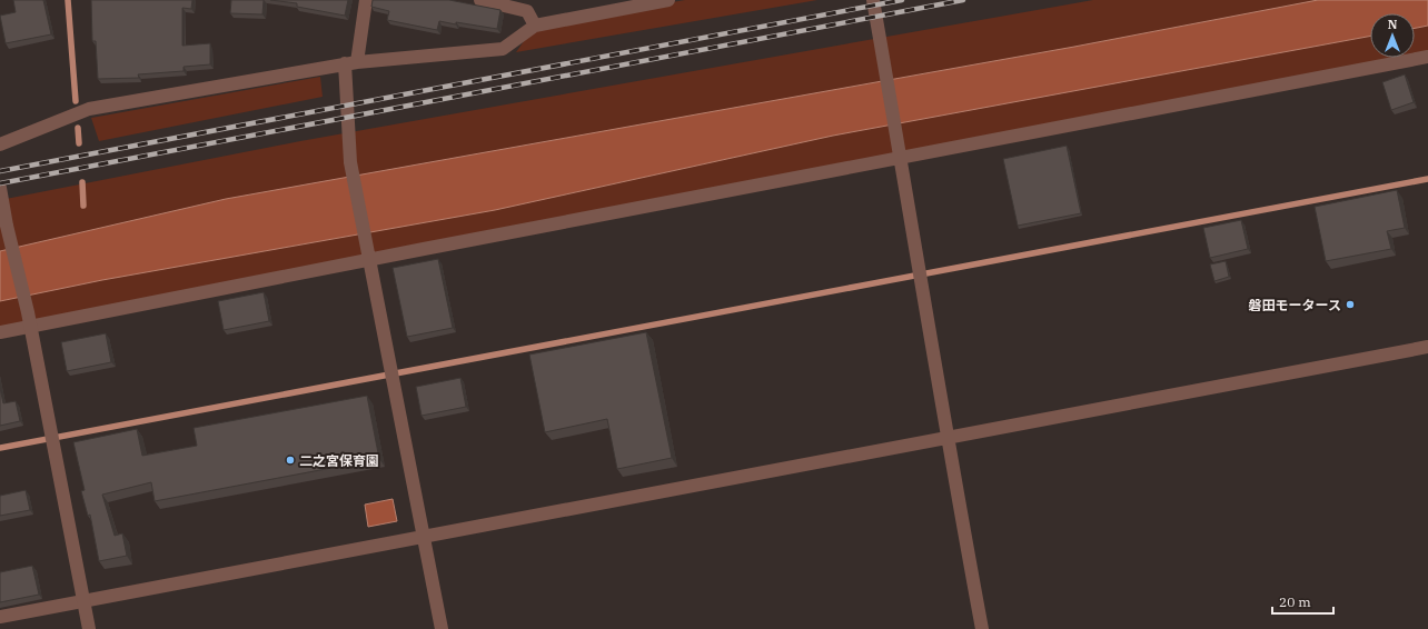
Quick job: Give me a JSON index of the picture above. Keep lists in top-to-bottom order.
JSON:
{
  "places": ["磐田モータース", "二之宮保育園"],
  "scale_bar": "20 m",
  "north": "top"
}
